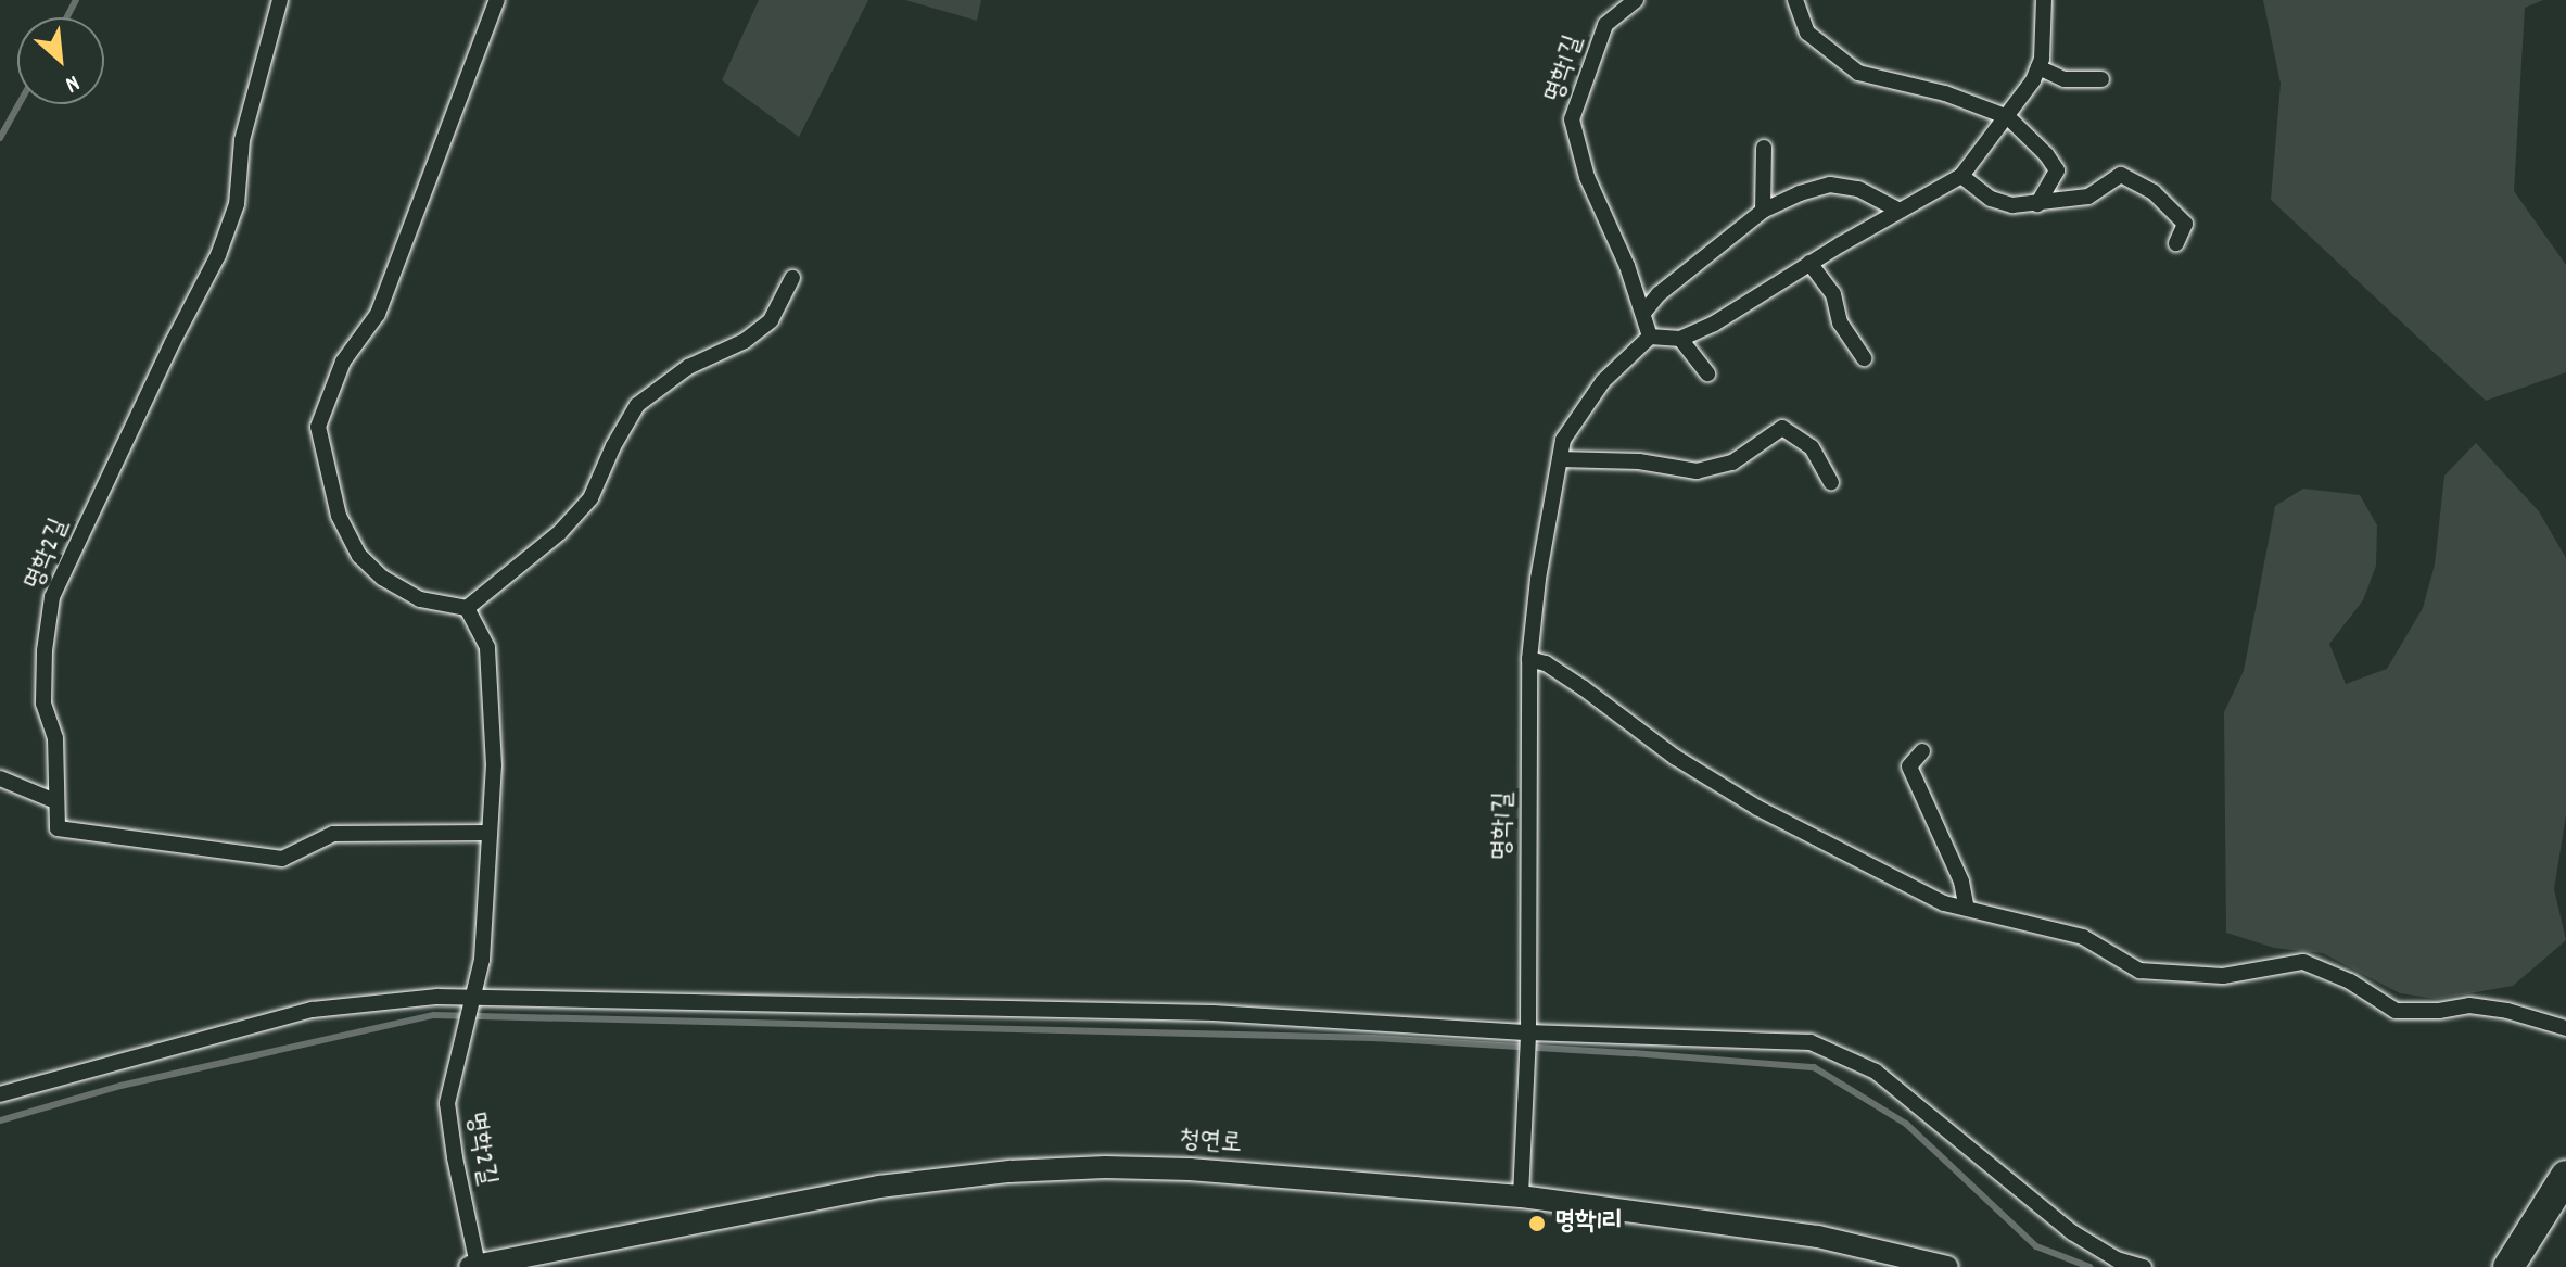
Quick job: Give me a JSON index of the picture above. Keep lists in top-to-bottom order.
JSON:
{
  "streets": {
    "main road": ["청연로"],
    "street": ["명학1길", "명학2길"]
  },
  "crossings": [
    ["명학1길", "청연로"],
    ["명학2길", "청연로"]
  ],
  "places": ["명학1리"],
  "north": "bottom right"
}
